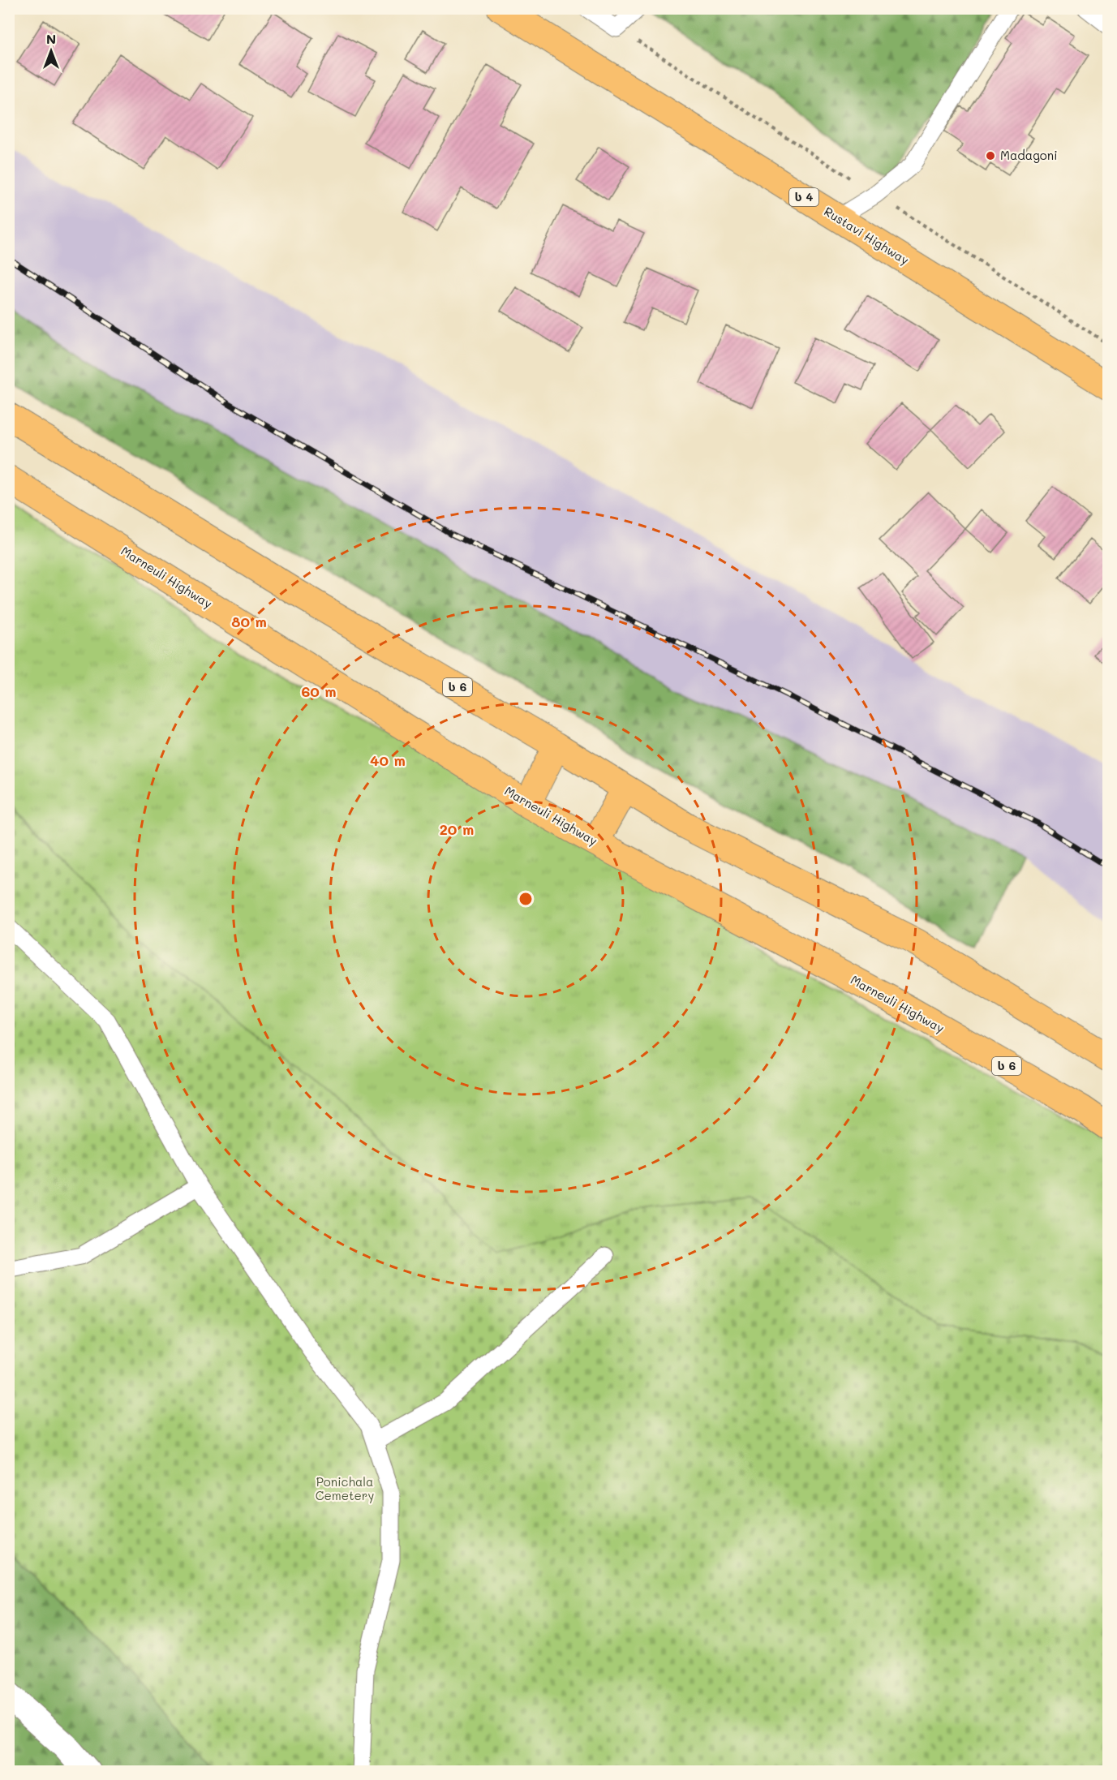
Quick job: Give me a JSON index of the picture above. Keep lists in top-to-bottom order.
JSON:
{
  "streets": {
    "highway": [
      "ს 4",
      "Rustavi Highway",
      "Marneuli Highway",
      "ს 6"
    ]
  },
  "parks": ["Ponichala Cemetery"],
  "places": ["Madagoni"],
  "north": "top",
  "rings": [
    "80 m",
    "60 m",
    "40 m",
    "20 m"
  ]
}
